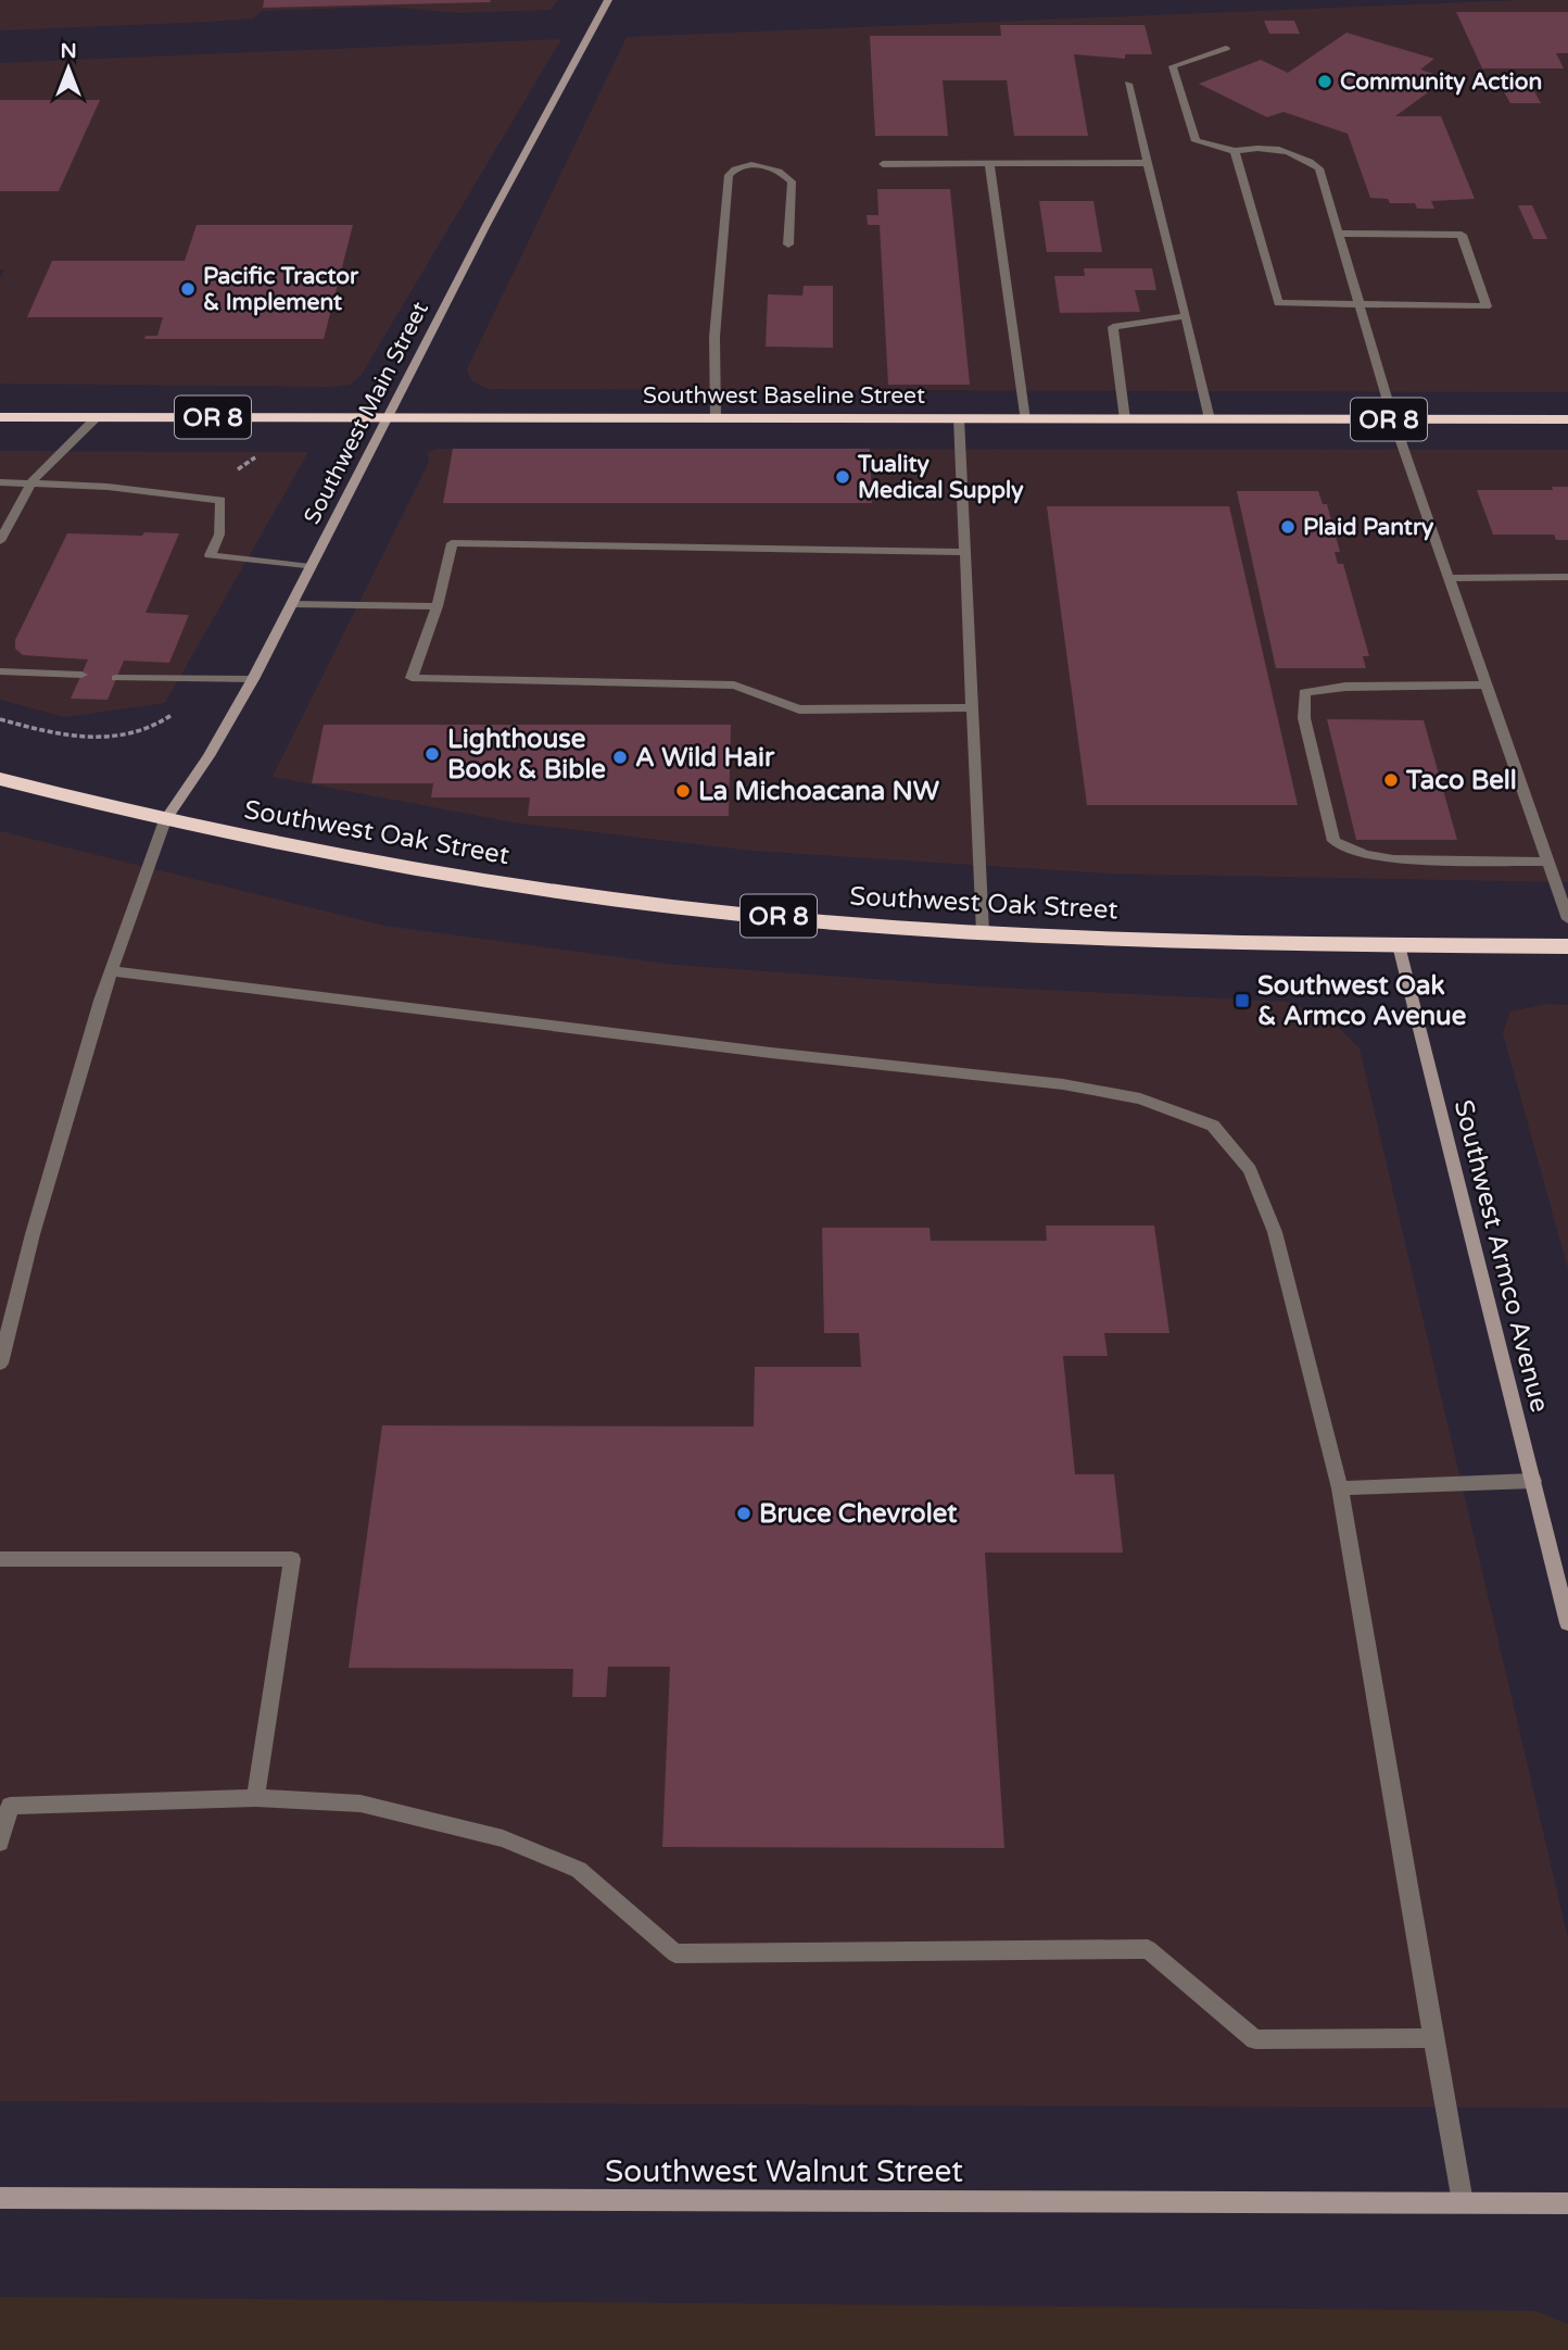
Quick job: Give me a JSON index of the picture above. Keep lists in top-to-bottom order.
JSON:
{
  "streets": {
    "highway": ["Southwest Baseline Street", "OR 8", "Southwest Oak Street"],
    "street": ["Southwest Main Street", "Southwest Armco Avenue", "Southwest Walnut Street"]
  },
  "crossings": [
    ["Southwest Baseline Street", "Southwest Main Street"],
    ["Southwest Main Street", "Southwest Oak Street"],
    ["Southwest Oak Street", "Southwest Armco Avenue"]
  ],
  "places": {
    "other": [
      "Community Action",
      "Pacific Tractor & Implement",
      "Tuality Medical Supply",
      "Plaid Pantry",
      "Lighthouse Book & Bible",
      "A Wild Hair",
      "Taco Bell",
      "La Michoacana NW",
      "Bruce Chevrolet"
    ],
    "transit": ["Southwest Oak & Armco Avenue"]
  },
  "north": "top"
}
